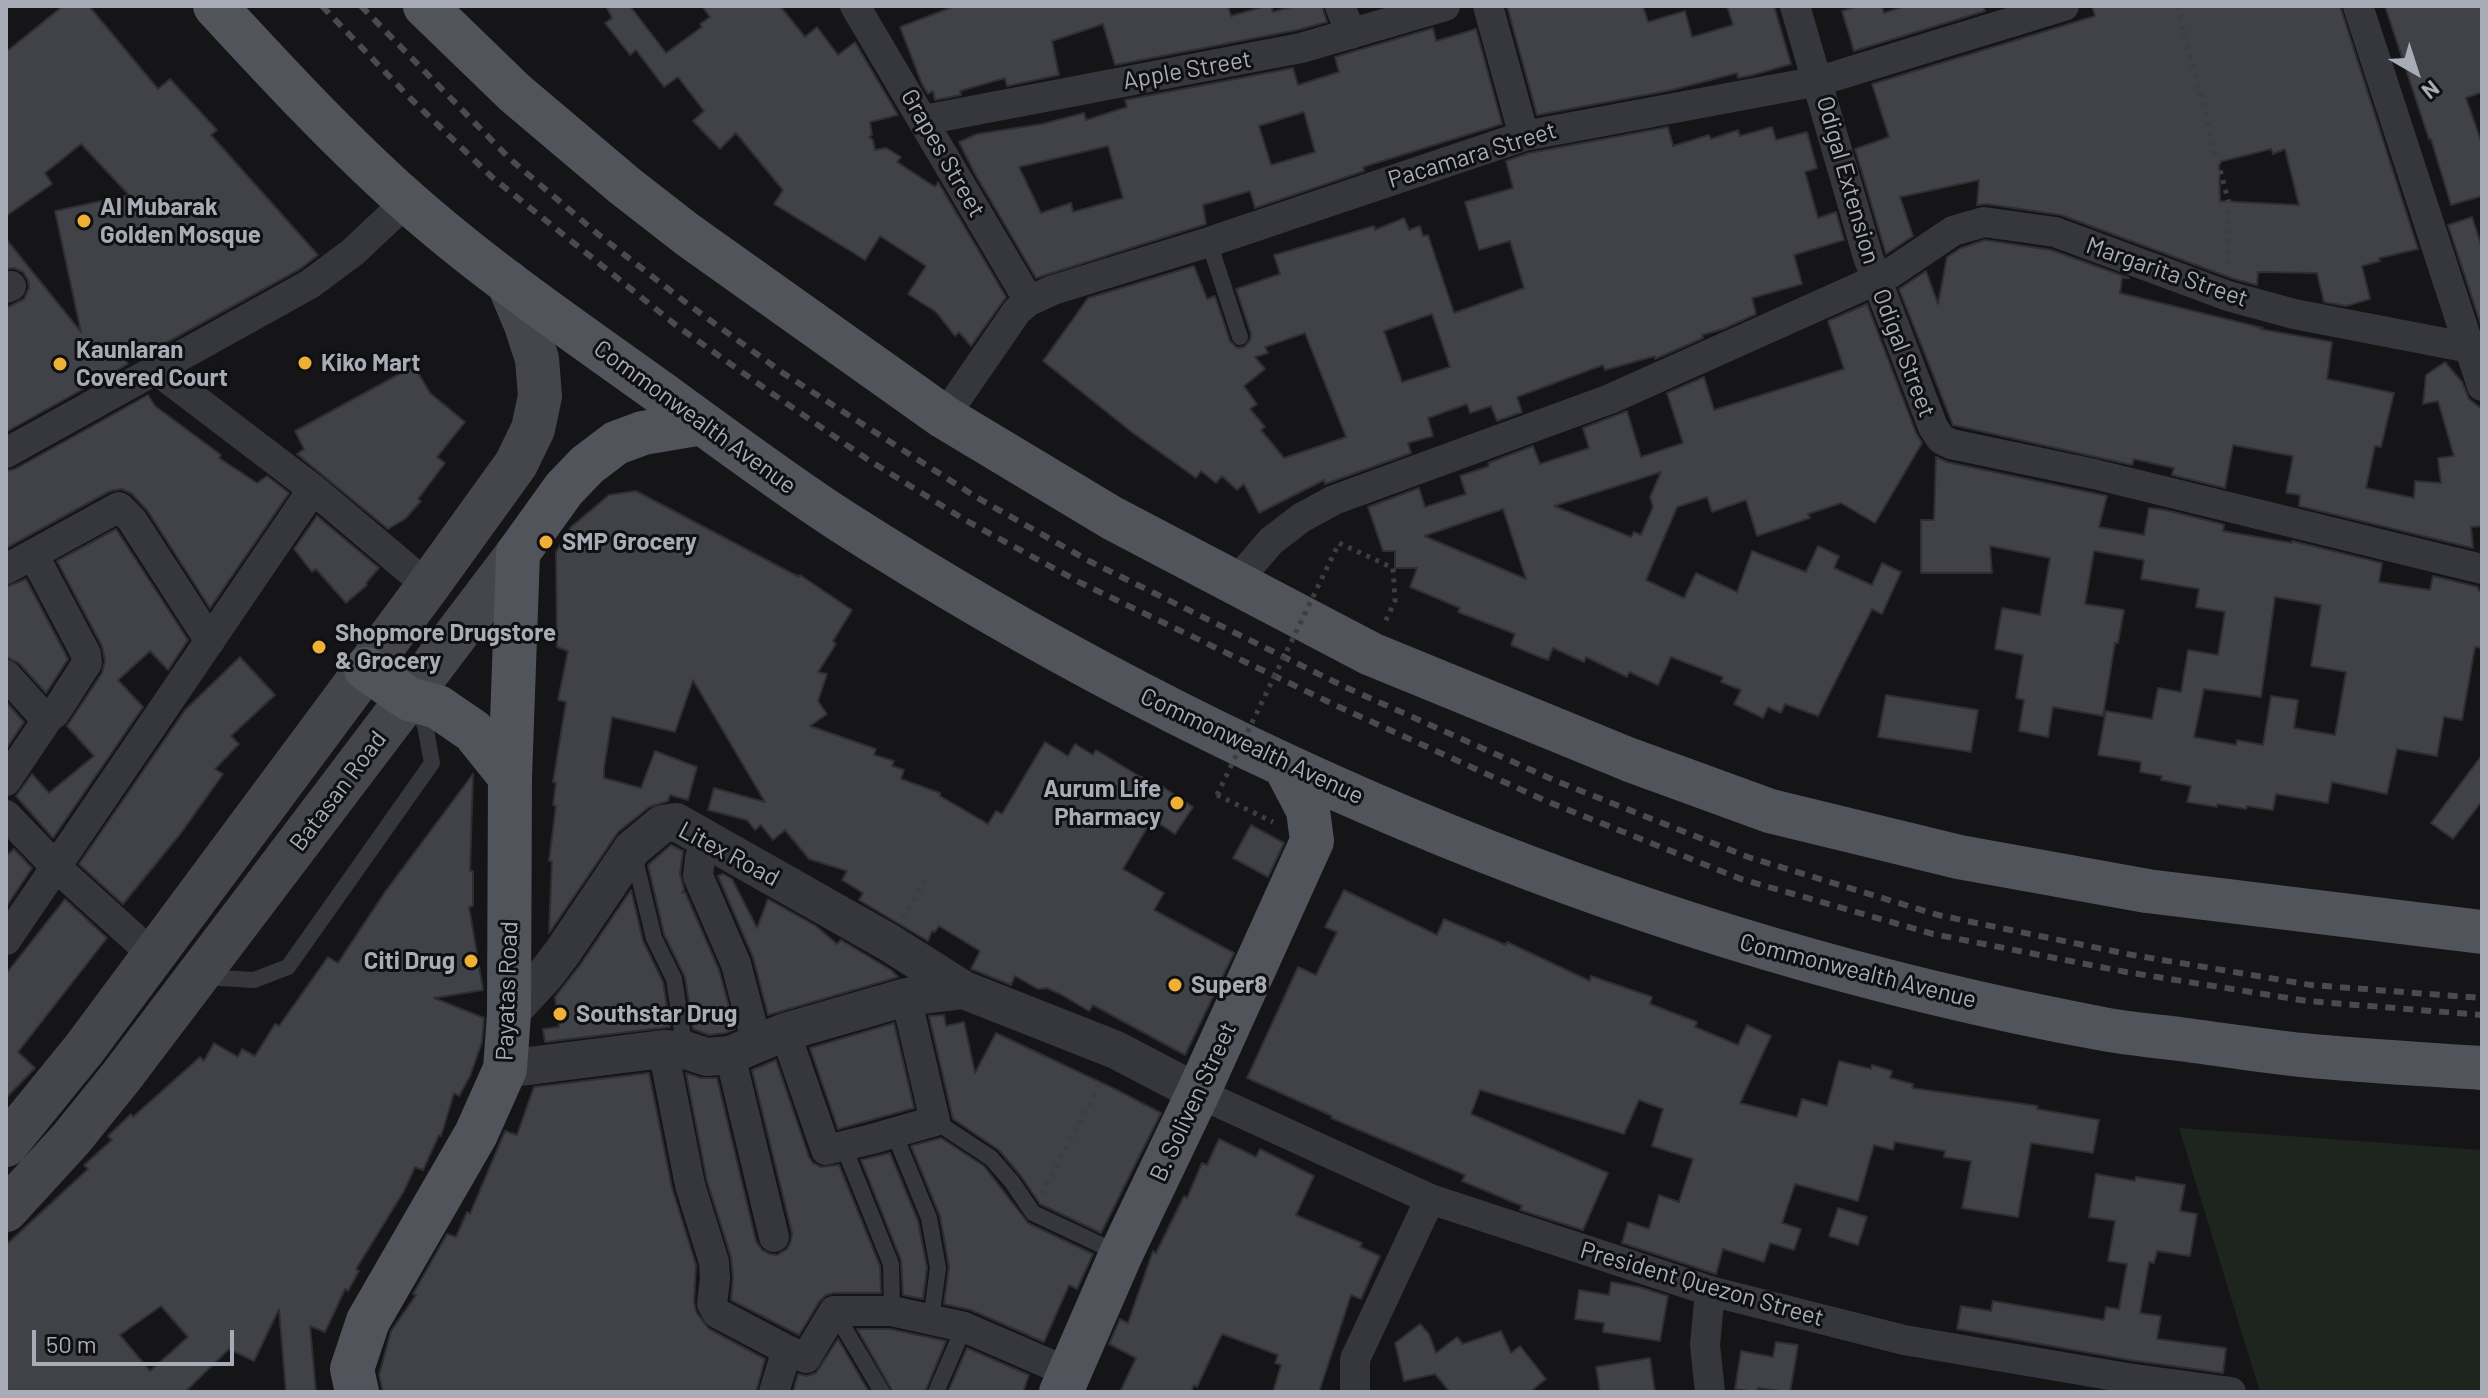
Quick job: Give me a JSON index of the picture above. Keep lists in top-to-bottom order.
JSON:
{
  "streets": {
    "main road": [
      "Commonwealth Avenue",
      "Batasan Road",
      "Payatas Road",
      "B. Soliven Street"
    ],
    "street": [
      "Apple Street",
      "Grapes Street",
      "Pacamara Street",
      "Odigal Extension",
      "Margarita Street",
      "Odigal Street",
      "Litex Road",
      "President Quezon Street"
    ]
  },
  "crossings": [
    ["Apple Street", "Grapes Street"],
    ["Grapes Street", "Pacamara Street"],
    ["Pacamara Street", "Odigal Extension"],
    ["Odigal Extension", "Margarita Street"],
    ["Odigal Extension", "Odigal Street"],
    ["Margarita Street", "Odigal Street"],
    ["Commonwealth Avenue", "Batasan Road"],
    ["Commonwealth Avenue", "B. Soliven Street"],
    ["Batasan Road", "Payatas Road"],
    ["Litex Road", "Payatas Road"],
    ["Litex Road", "B. Soliven Street"],
    ["Litex Road", "President Quezon Street"],
    ["B. Soliven Street", "President Quezon Street"]
  ],
  "places": [
    "Al Mubarak Golden Mosque",
    "Kiko Mart",
    "Kaunlaran Covered Court",
    "SMP Grocery",
    "Shopmore Drugstore & Grocery",
    "Aurum Life Pharmacy",
    "Citi Drug",
    "Super8",
    "Southstar Drug"
  ],
  "scale_bar": "50 m",
  "north": "bottom right"
}
